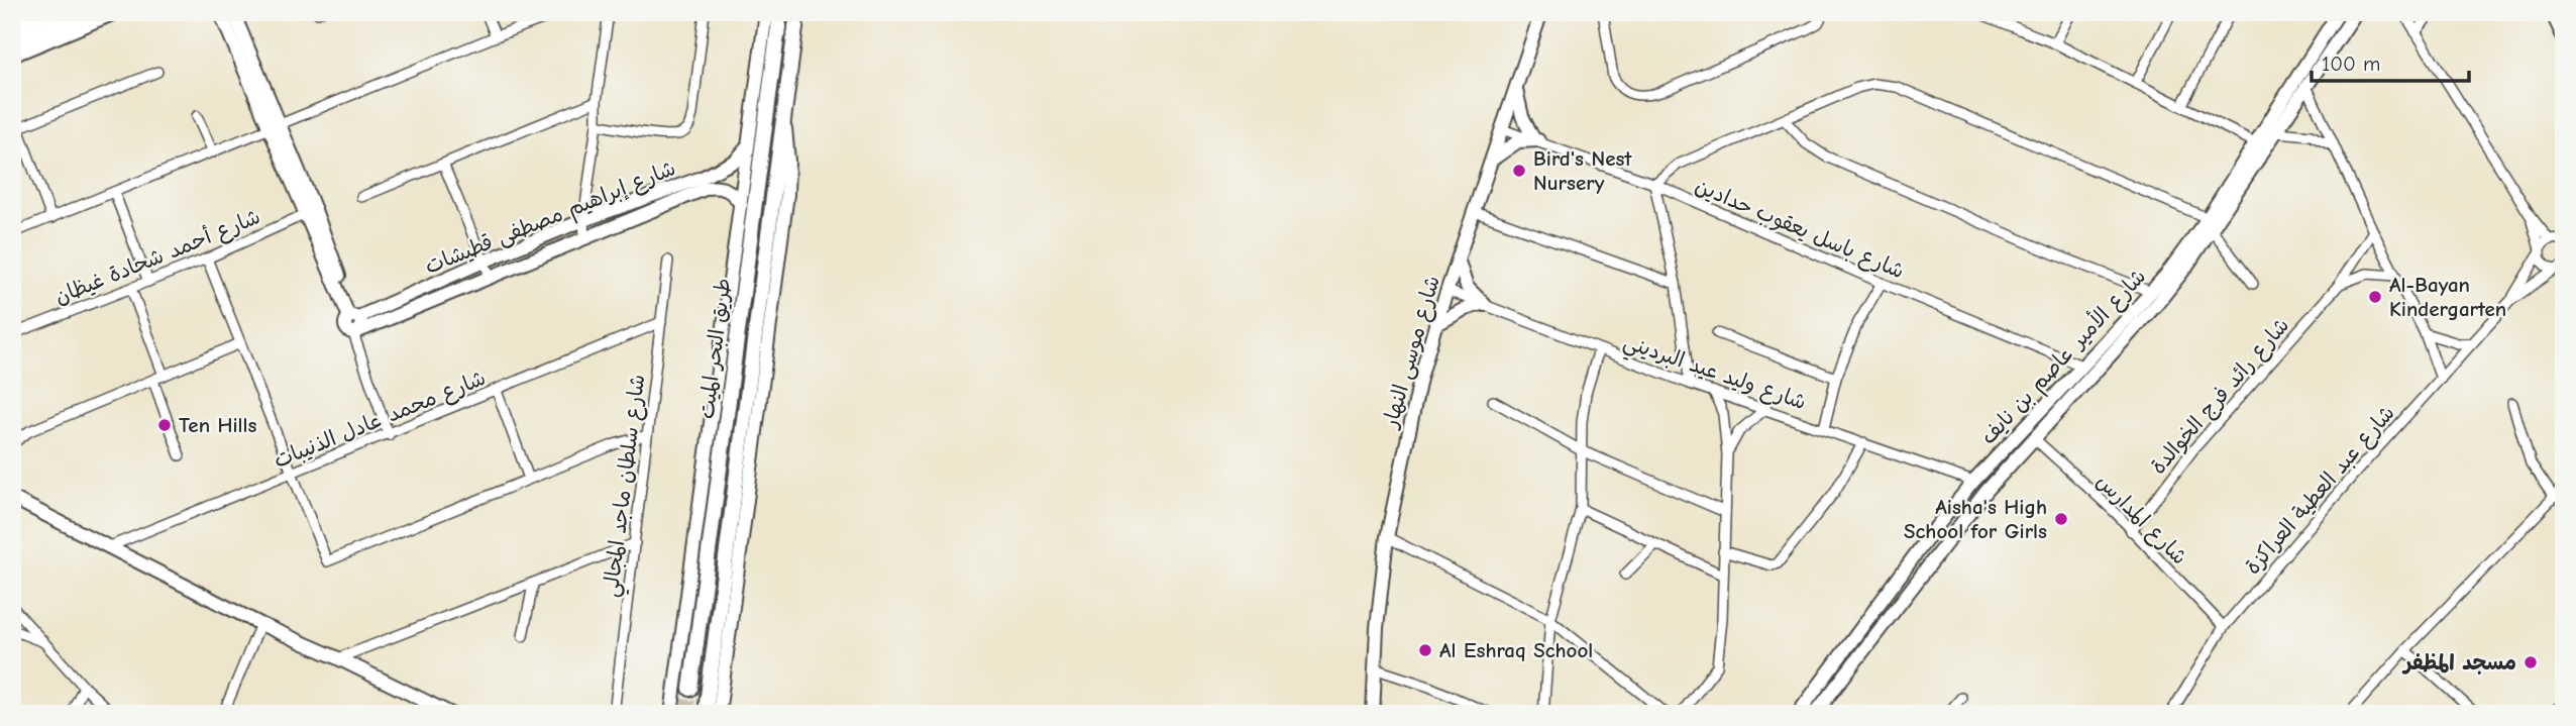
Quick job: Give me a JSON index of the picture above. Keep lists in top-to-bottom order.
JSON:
{
  "streets": {
    "main road": ["طريق البحر الميت"],
    "street": [
      "شارع إبراهيم مصطفى قطيشات",
      "شارع باسل يعقوب حدادين",
      "شارع أحمد شحادة غيظان",
      "شارع موسى النهار",
      "شارع الأمير عاصم بن نايف",
      "شارع وليد عيد البرديني",
      "شارع رائد فرج الخوالدة",
      "شارع محمد عادل الذنيبات",
      "شارع سلطان ماجد المجالي",
      "شارع عبد العطية العراكزة",
      "شارع المدارس"
    ]
  },
  "crossings": [
    ["شارع إبراهيم مصطفى قطيشات", "طريق البحر الميت"],
    ["شارع باسل يعقوب حدادين", "شارع موسى النهار"],
    ["شارع باسل يعقوب حدادين", "شارع الأمير عاصم بن نايف"],
    ["شارع موسى النهار", "شارع وليد عيد البرديني"],
    ["شارع الأمير عاصم بن نايف", "شارع وليد عيد البرديني"],
    ["شارع الأمير عاصم بن نايف", "شارع المدارس"],
    ["شارع رائد فرج الخوالدة", "شارع المدارس"],
    ["شارع محمد عادل الذنيبات", "شارع سلطان ماجد المجالي"],
    ["شارع عبد العطية العراكزة", "شارع المدارس"]
  ],
  "places": [
    "Bird's Nest Nursery",
    "Al-Bayan Kindergarten",
    "Ten Hills",
    "Aisha's High School for Girls",
    "Al Eshraq School",
    "مسجد المظفر"
  ],
  "scale_bar": "100 m"
}
